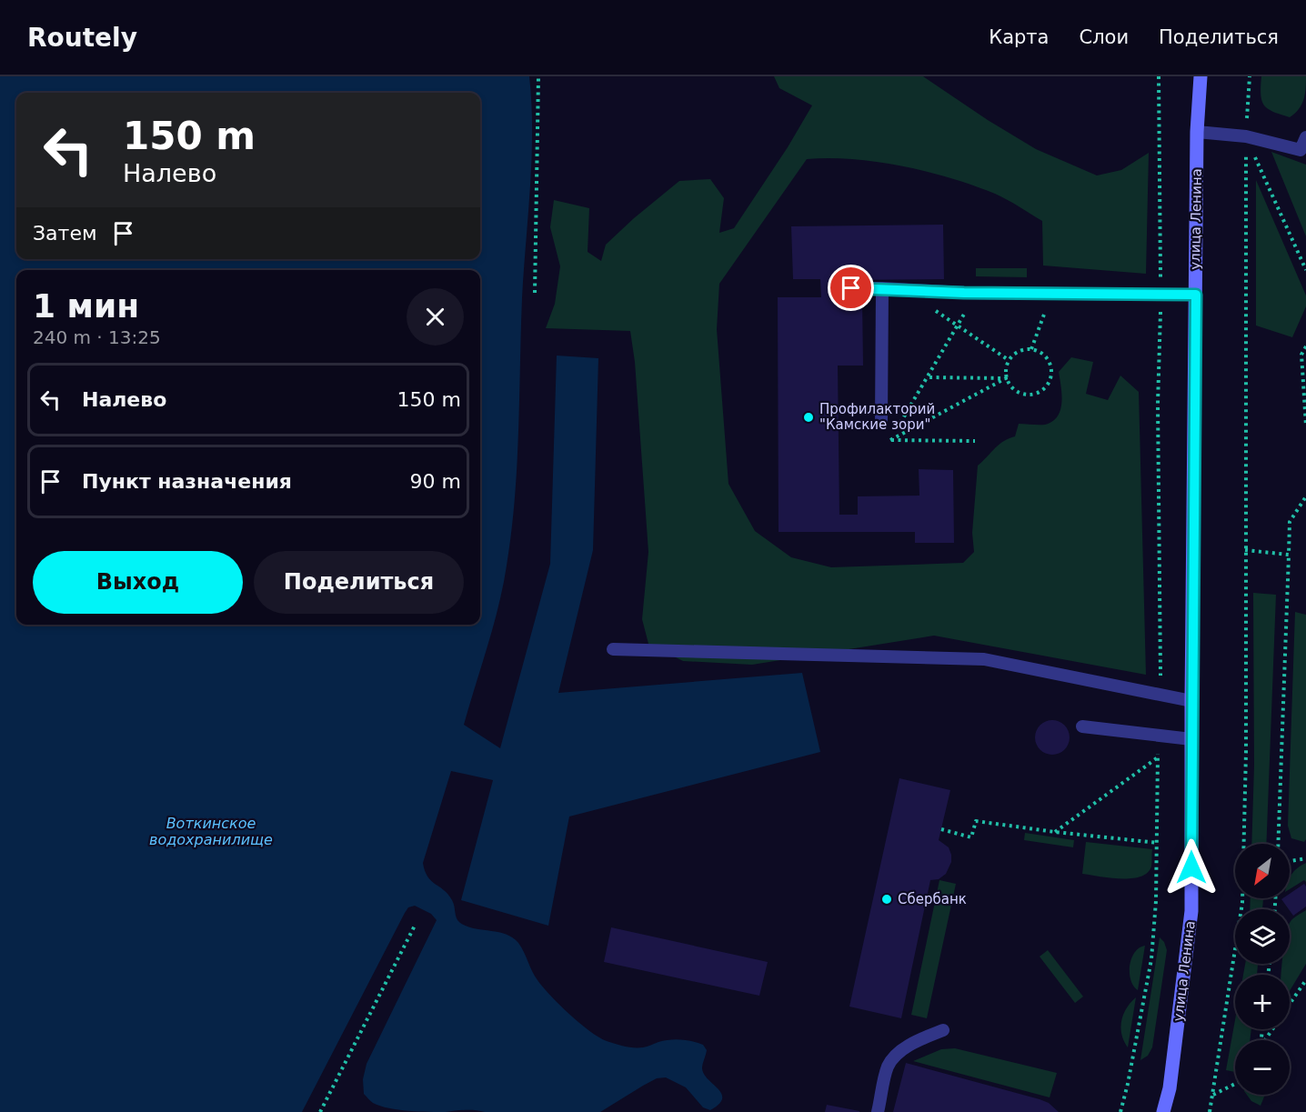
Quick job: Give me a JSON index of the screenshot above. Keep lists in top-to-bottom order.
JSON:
{
  "streets": {
    "street": ["улица Ленина"]
  },
  "water": ["Воткинское водохранилище"],
  "places": ["Профилакторий \"Камские зори\"", "Сбербанк"],
  "north": "bottom left",
  "page": {
    "header": "Routely",
    "nav": ["Карта", "Слои", "Поделиться"],
    "turn": ["150 m", "Налево"],
    "then": "Затем",
    "heading": ["1 мин", "240 m · 13:25"],
    "list": [
      {
        "name": "Налево",
        "value": "150 m"
      },
      {
        "name": "Пункт назначения",
        "value": "90 m"
      }
    ],
    "buttons": ["Выход", "Поделиться"],
    "map_buttons": ["+", "−"]
  }
}
